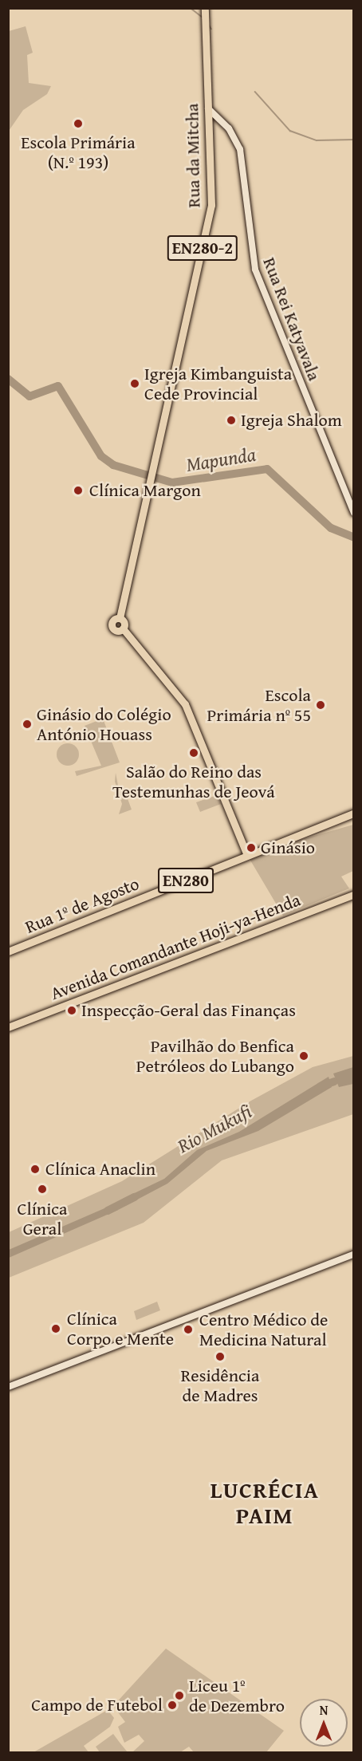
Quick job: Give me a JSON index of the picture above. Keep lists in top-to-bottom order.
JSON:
{
  "streets": {
    "main road": [
      "Rua da Mitcha",
      "EN280-2",
      "Rua Rei Katyavala",
      "EN280",
      "Rua 1º de Agosto",
      "Avenida Comandante Hoji-ya-Henda"
    ]
  },
  "crossings": [
    ["Rua da Mitcha", "Rua Rei Katyavala"],
    ["Rua da Mitcha", "Rua 1º de Agosto"]
  ],
  "districts": ["LUCRÉCIA PAIM"],
  "water": ["Mapunda", "Rio Mukufi"],
  "places": [
    "Escola Primária (N.º 193)",
    "Igreja Kimbanguista Cede Provincial",
    "Igreja Shalom",
    "Clínica Margon",
    "Escola Primária nº 55",
    "Ginásio do Colégio António Houass",
    "Salão do Reino das Testemunhas de Jeová",
    "Ginásio",
    "Inspecção-Geral das Finanças",
    "Pavilhão do Benfica Petróleos do Lubango",
    "Clínica Anaclin",
    "Clínica Geral",
    "Clínica Corpo e Mente",
    "Centro Médico de Medicina Natural",
    "Residência de Madres",
    "Liceu 1º de Dezembro",
    "Campo de Futebol"
  ],
  "north": "top"
}
